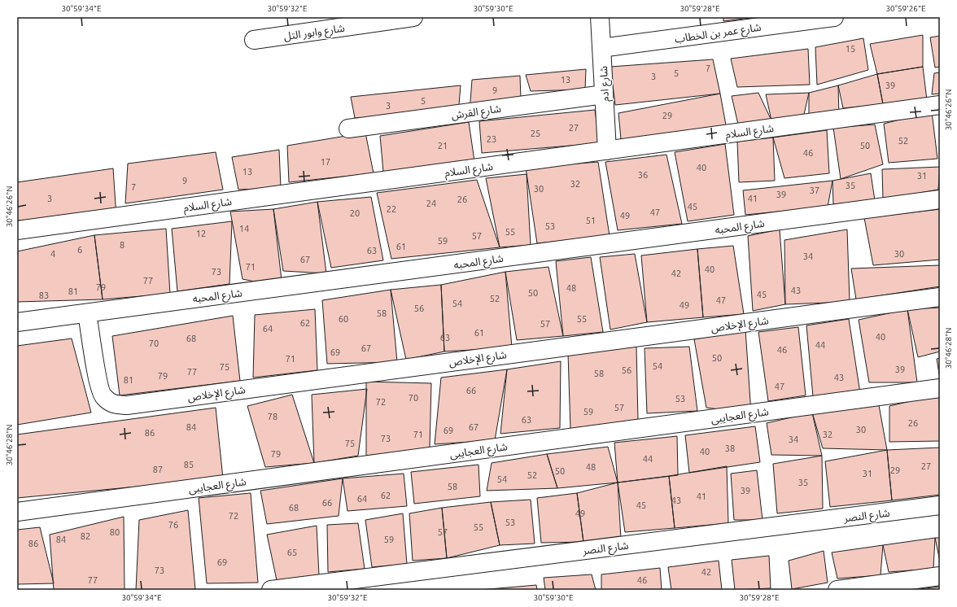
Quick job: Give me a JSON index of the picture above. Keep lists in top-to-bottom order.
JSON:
{
  "streets": {
    "street": [
      "شارع وابور التل",
      "شارع عمر بن الخطاب",
      "شارع ادم",
      "شارع القرش",
      "شارع السلام",
      "شارع المحبه",
      "شارع الإخلاص",
      "شارع العجايبى",
      "شارع النصر"
    ]
  },
  "crossings": [
    ["شارع عمر بن الخطاب", "شارع ادم"],
    ["شارع ادم", "شارع القرش"],
    ["شارع ادم", "شارع السلام"],
    ["شارع المحبه", "شارع الإخلاص"]
  ],
  "house_numbers": [
    "15",
    "7",
    "5",
    "3",
    "13",
    "39",
    "9",
    "5",
    "3",
    "29",
    "27",
    "25",
    "23",
    "52",
    "21",
    "50",
    "46",
    "17",
    "40",
    "13",
    "36",
    "31",
    "9",
    "32",
    "35",
    "7",
    "30",
    "37",
    "39",
    "3",
    "41",
    "26",
    "24",
    "45",
    "22",
    "47",
    "20",
    "49",
    "51",
    "53",
    "14",
    "55",
    "12",
    "57",
    "59",
    "8",
    "61",
    "6",
    "63",
    "4",
    "30",
    "34",
    "67",
    "71",
    "40",
    "73",
    "42",
    "77",
    "79",
    "48",
    "43",
    "81",
    "50",
    "45",
    "83",
    "52",
    "47",
    "54",
    "49",
    "56",
    "58",
    "60",
    "55",
    "62",
    "57",
    "64",
    "61",
    "40",
    "63",
    "68",
    "70",
    "44",
    "67",
    "46",
    "69",
    "50",
    "71",
    "54",
    "75",
    "39",
    "56",
    "77",
    "58",
    "79",
    "43",
    "81",
    "47",
    "66",
    "70",
    "53",
    "72",
    "57",
    "59",
    "78",
    "63",
    "26",
    "84",
    "67",
    "30",
    "69",
    "86",
    "71",
    "32",
    "73",
    "34",
    "75",
    "38",
    "40",
    "79",
    "44",
    "85",
    "27",
    "48",
    "87",
    "29",
    "50",
    "31",
    "52",
    "54",
    "35",
    "58",
    "39",
    "62",
    "41",
    "64",
    "43",
    "66",
    "45",
    "68",
    "49",
    "72",
    "53",
    "76",
    "55",
    "80",
    "57",
    "82",
    "84",
    "59",
    "86",
    "65",
    "69",
    "73",
    "42",
    "77",
    "46"
  ],
  "coordinates": [
    "30°59'34\"E",
    "30°59'32\"E",
    "30°59'30\"E",
    "30°59'28\"E",
    "30°59'26\"E",
    "30°46'26\"N",
    "30°46'28\"N"
  ]
}
